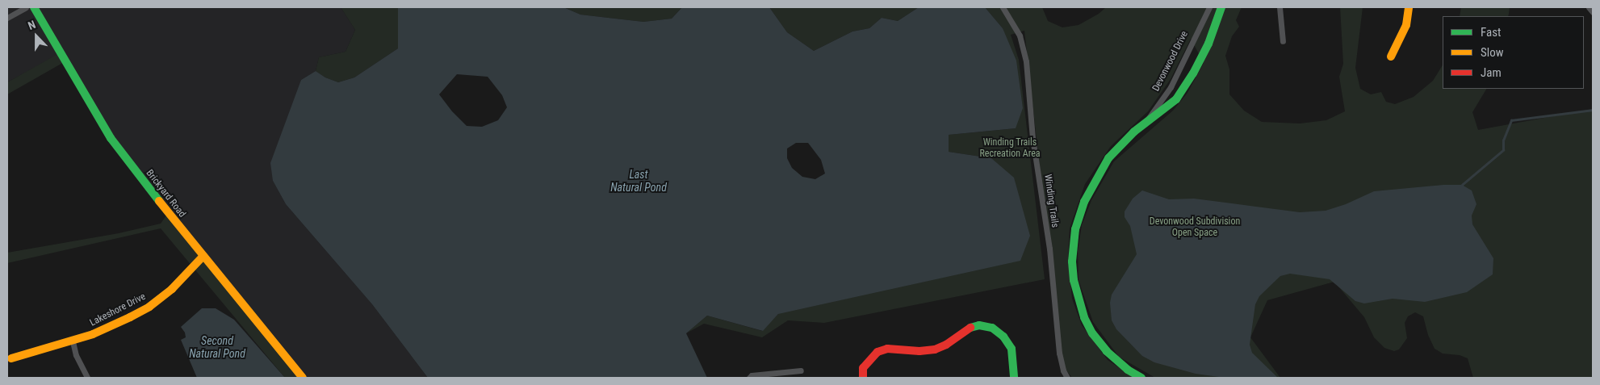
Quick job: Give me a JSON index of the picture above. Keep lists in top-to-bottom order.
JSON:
{
  "streets": {
    "street": [
      "Devonwood Drive",
      "Brickyard Road",
      "Winding Trails",
      "Lakeshore Drive"
    ]
  },
  "crossings": [
    ["Brickyard Road", "Lakeshore Drive"]
  ],
  "water": ["Last Natural Pond", "Second Natural Pond"],
  "parks": ["Winding Trails Recreation Area", "Devonwood Subdivision Open Space"],
  "legend": ["Fast", "Slow", "Jam"],
  "north": "top"
}
